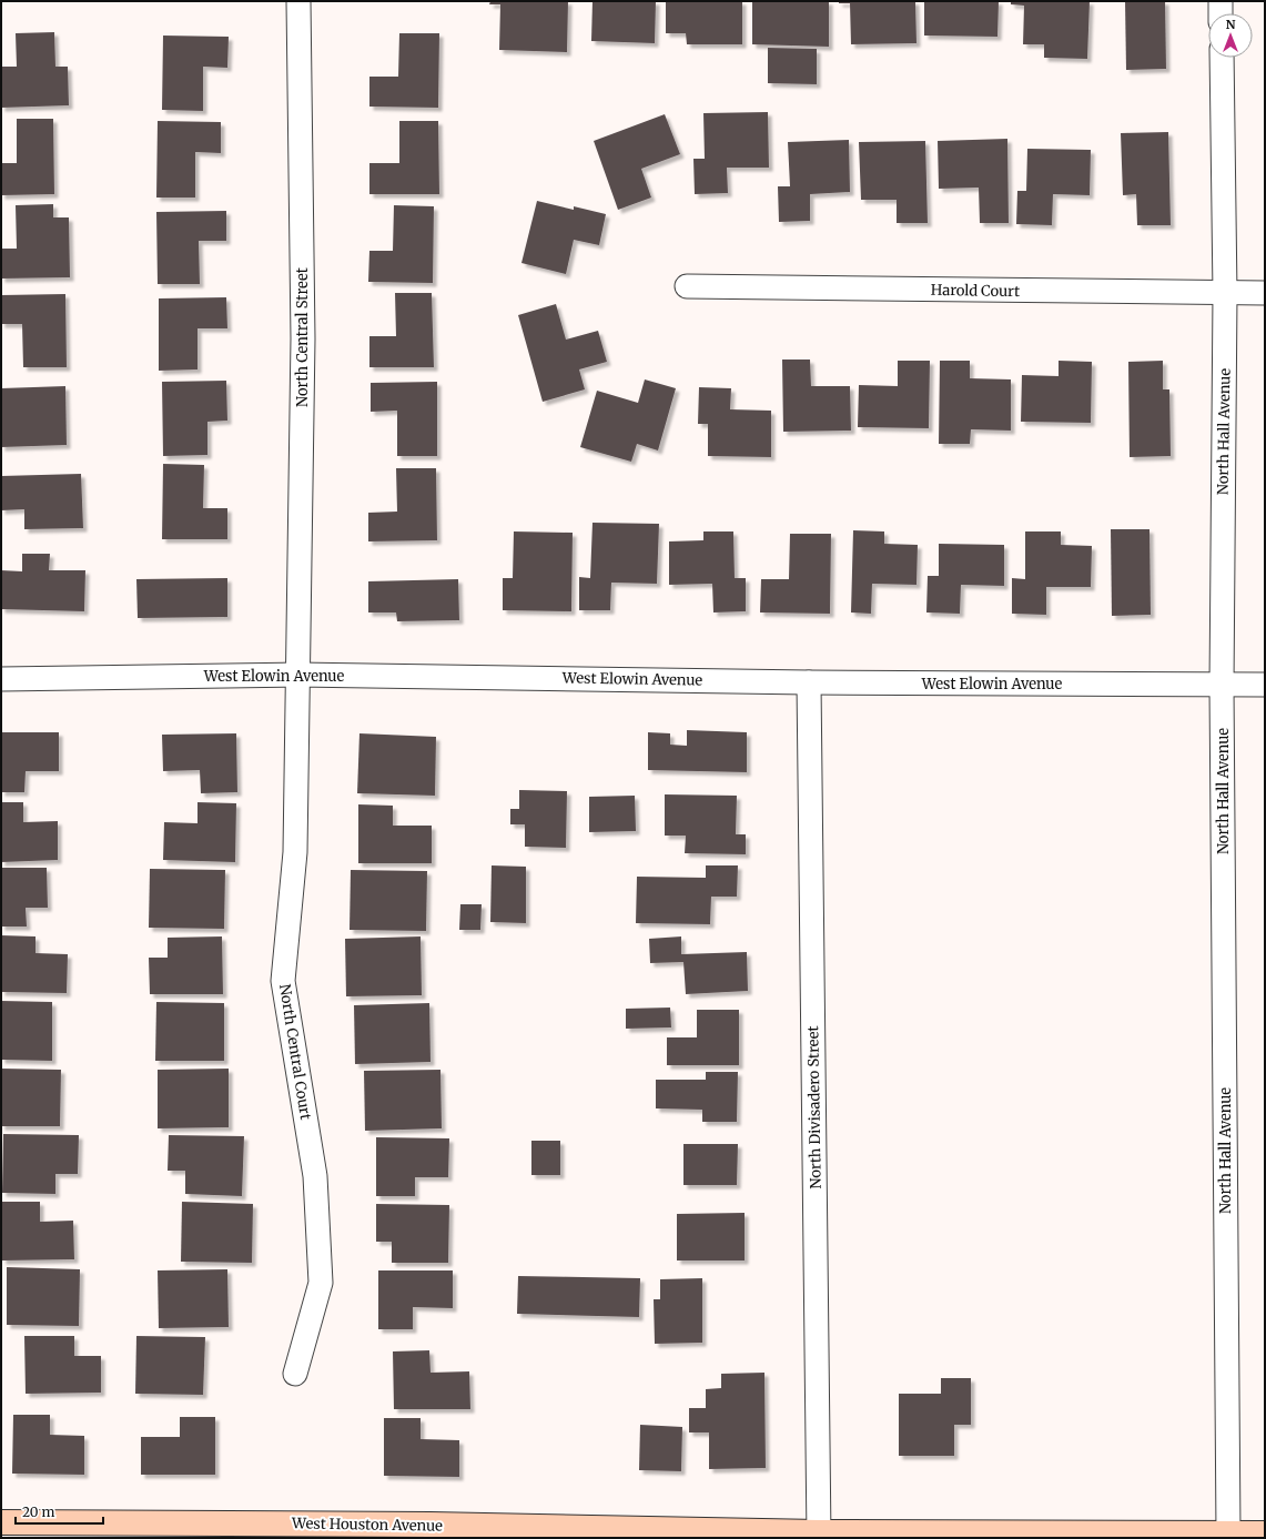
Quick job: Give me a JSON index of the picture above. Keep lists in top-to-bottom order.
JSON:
{
  "streets": {
    "main road": ["West Houston Avenue"],
    "street": [
      "Harold Court",
      "North Central Street",
      "North Hall Avenue",
      "West Elowin Avenue",
      "North Central Court",
      "North Divisadero Street"
    ]
  },
  "crossings": [
    ["Harold Court", "North Hall Avenue"],
    ["North Central Street", "West Elowin Avenue"],
    ["North Central Street", "North Central Court"],
    ["North Hall Avenue", "West Elowin Avenue"],
    ["North Hall Avenue", "West Houston Avenue"],
    ["West Elowin Avenue", "North Central Court"],
    ["West Elowin Avenue", "North Divisadero Street"],
    ["North Divisadero Street", "West Houston Avenue"]
  ],
  "scale_bar": "20 m",
  "north": "top"
}
